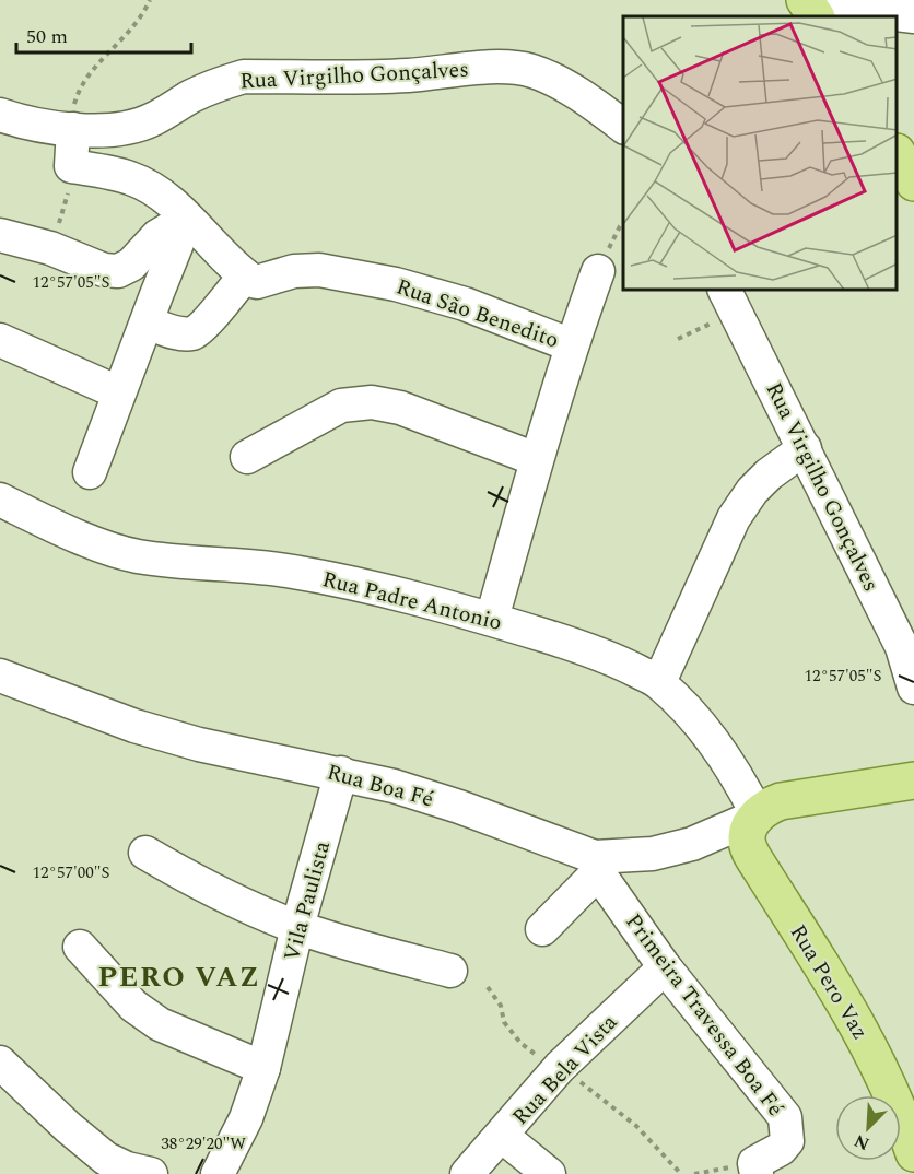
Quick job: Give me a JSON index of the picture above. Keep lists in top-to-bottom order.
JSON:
{
  "streets": {
    "main road": ["Rua Pero Vaz"],
    "street": [
      "Rua Virgilho Gonçalves",
      "Rua São Benedito",
      "Rua Padre Antonio",
      "Rua Boa Fé",
      "Vila Paulista",
      "Primeira Travessa Boa Fé",
      "Rua Bela Vista"
    ]
  },
  "crossings": [
    ["Rua Padre Antonio", "Rua Boa Fé"],
    ["Rua Padre Antonio", "Rua Pero Vaz"],
    ["Rua Boa Fé", "Vila Paulista"],
    ["Rua Boa Fé", "Rua Pero Vaz"],
    ["Rua Boa Fé", "Primeira Travessa Boa Fé"],
    ["Primeira Travessa Boa Fé", "Rua Bela Vista"]
  ],
  "districts": ["PERO VAZ"],
  "scale_bar": "50 m",
  "north": "bottom left",
  "coordinates": ["12°57'05\"S", "12°57'00\"S", "38°29'20\"W"]
}
